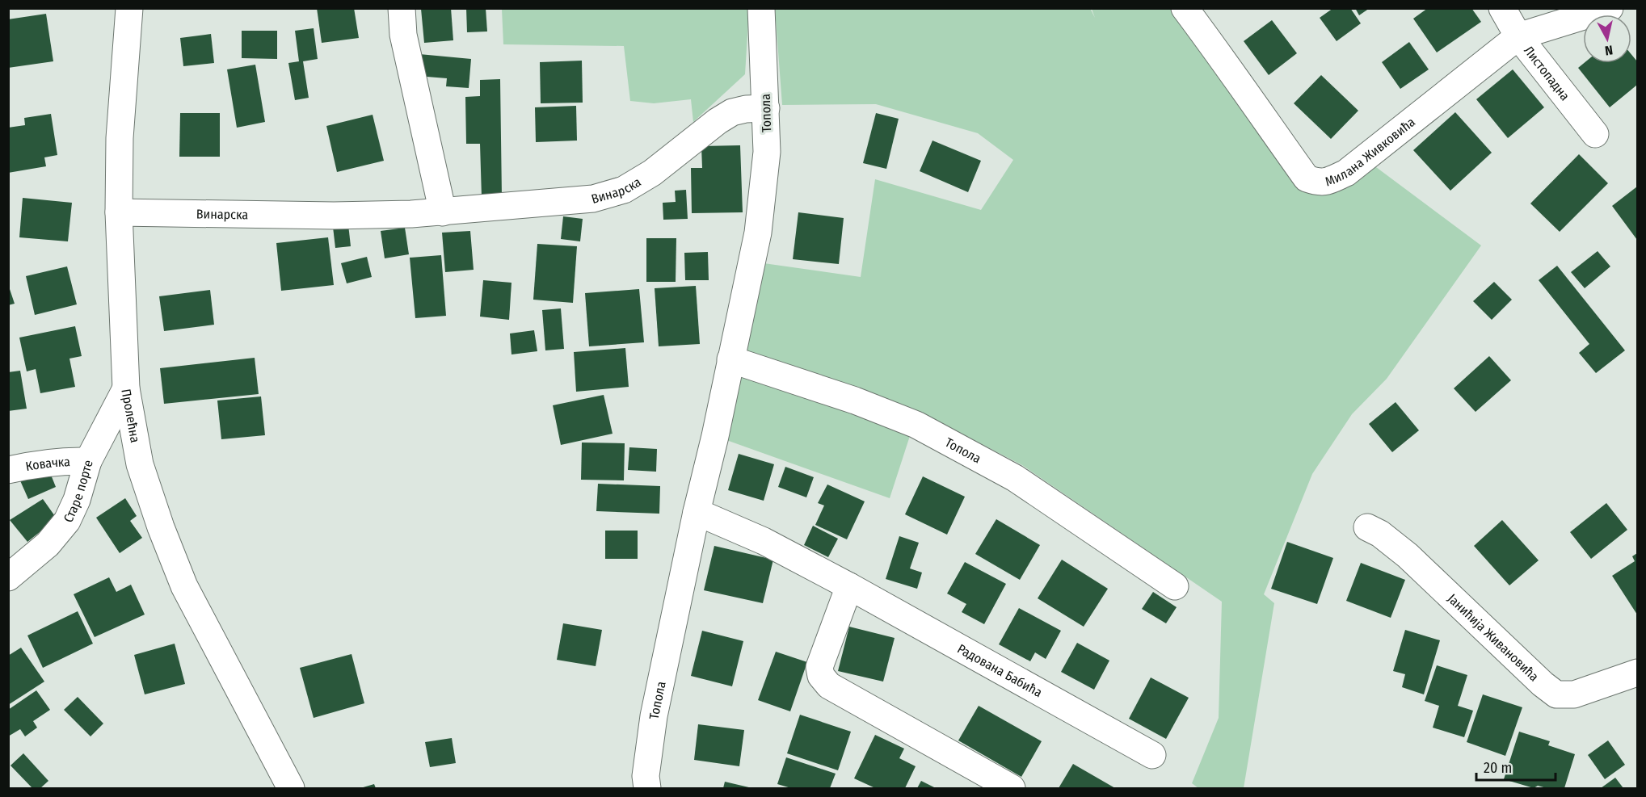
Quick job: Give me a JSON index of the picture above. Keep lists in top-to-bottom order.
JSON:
{
  "streets": {
    "street": [
      "Листопадна",
      "Топола",
      "Милана Живковића",
      "Винарска",
      "Пролећна",
      "Ковачка",
      "Старе порте",
      "Јанићија Живановића",
      "Радована Бабића"
    ]
  },
  "crossings": [
    ["Листопадна", "Милана Живковића"],
    ["Топола", "Винарска"],
    ["Топола", "Радована Бабића"],
    ["Винарска", "Пролећна"],
    ["Пролећна", "Старе порте"],
    ["Ковачка", "Старе порте"]
  ],
  "scale_bar": "20 m",
  "north": "bottom"
}
